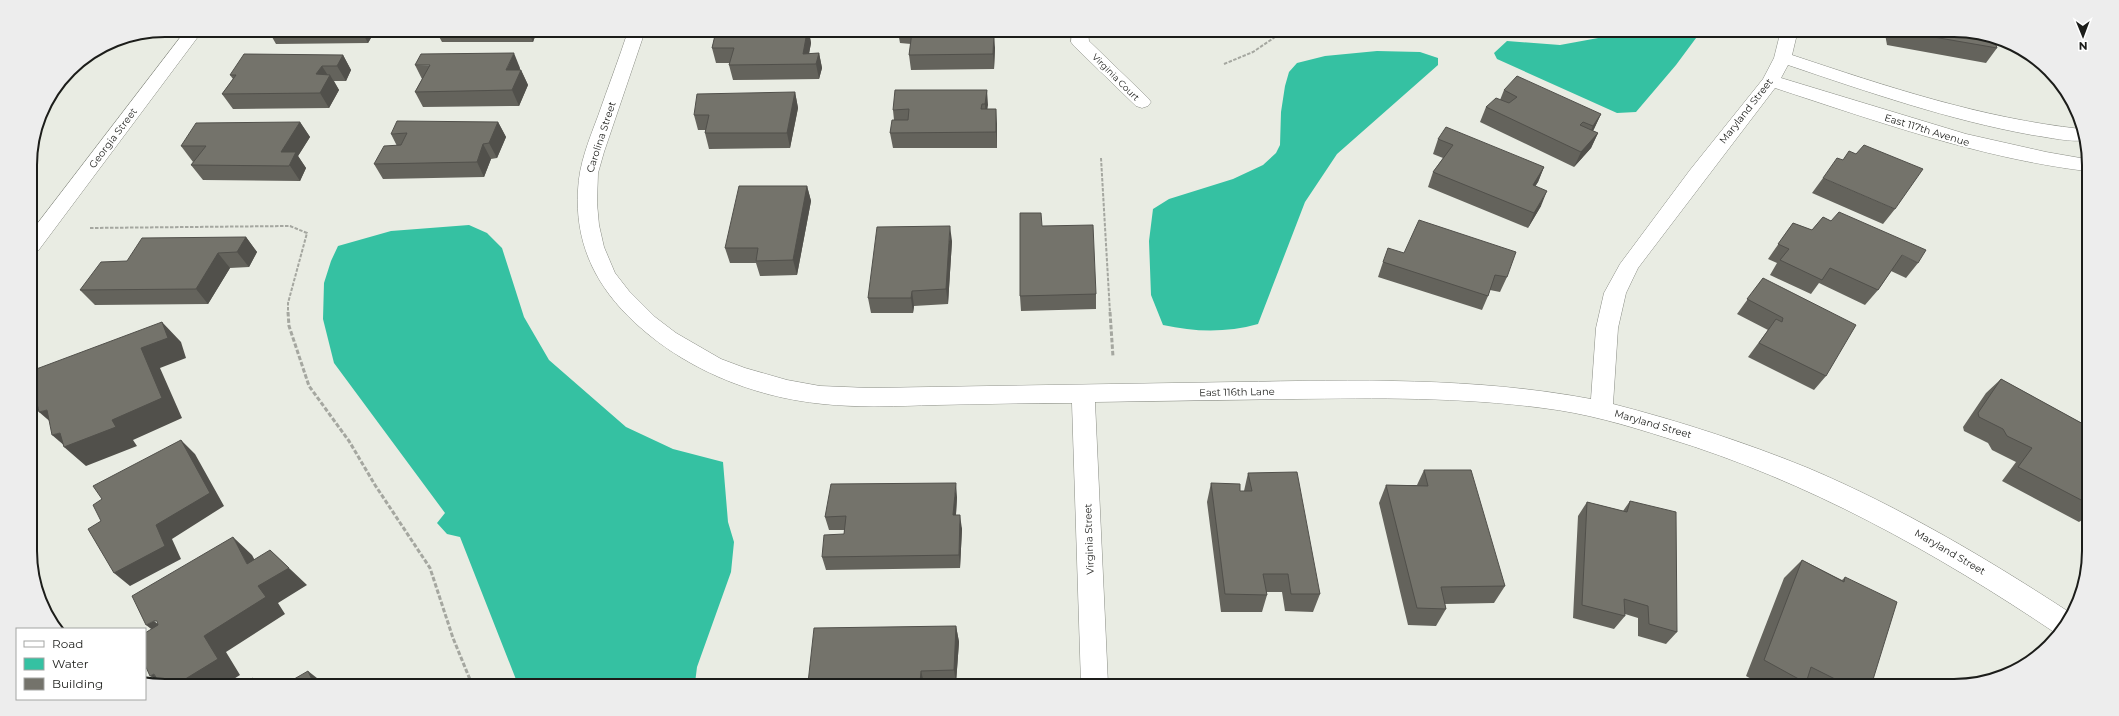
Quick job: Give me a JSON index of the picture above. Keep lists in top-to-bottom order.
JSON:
{
  "streets": {
    "street": [
      "Virginia Court",
      "Maryland Street",
      "East 117th Avenue",
      "Carolina Street",
      "Georgia Street",
      "East 116th Lane",
      "Virginia Street"
    ]
  },
  "crossings": [
    ["Maryland Street", "East 117th Avenue"],
    ["Maryland Street", "East 116th Lane"],
    ["Carolina Street", "East 116th Lane"],
    ["East 116th Lane", "Virginia Street"]
  ],
  "legend": ["Road", "Water", "Building"],
  "north": "bottom"
}
